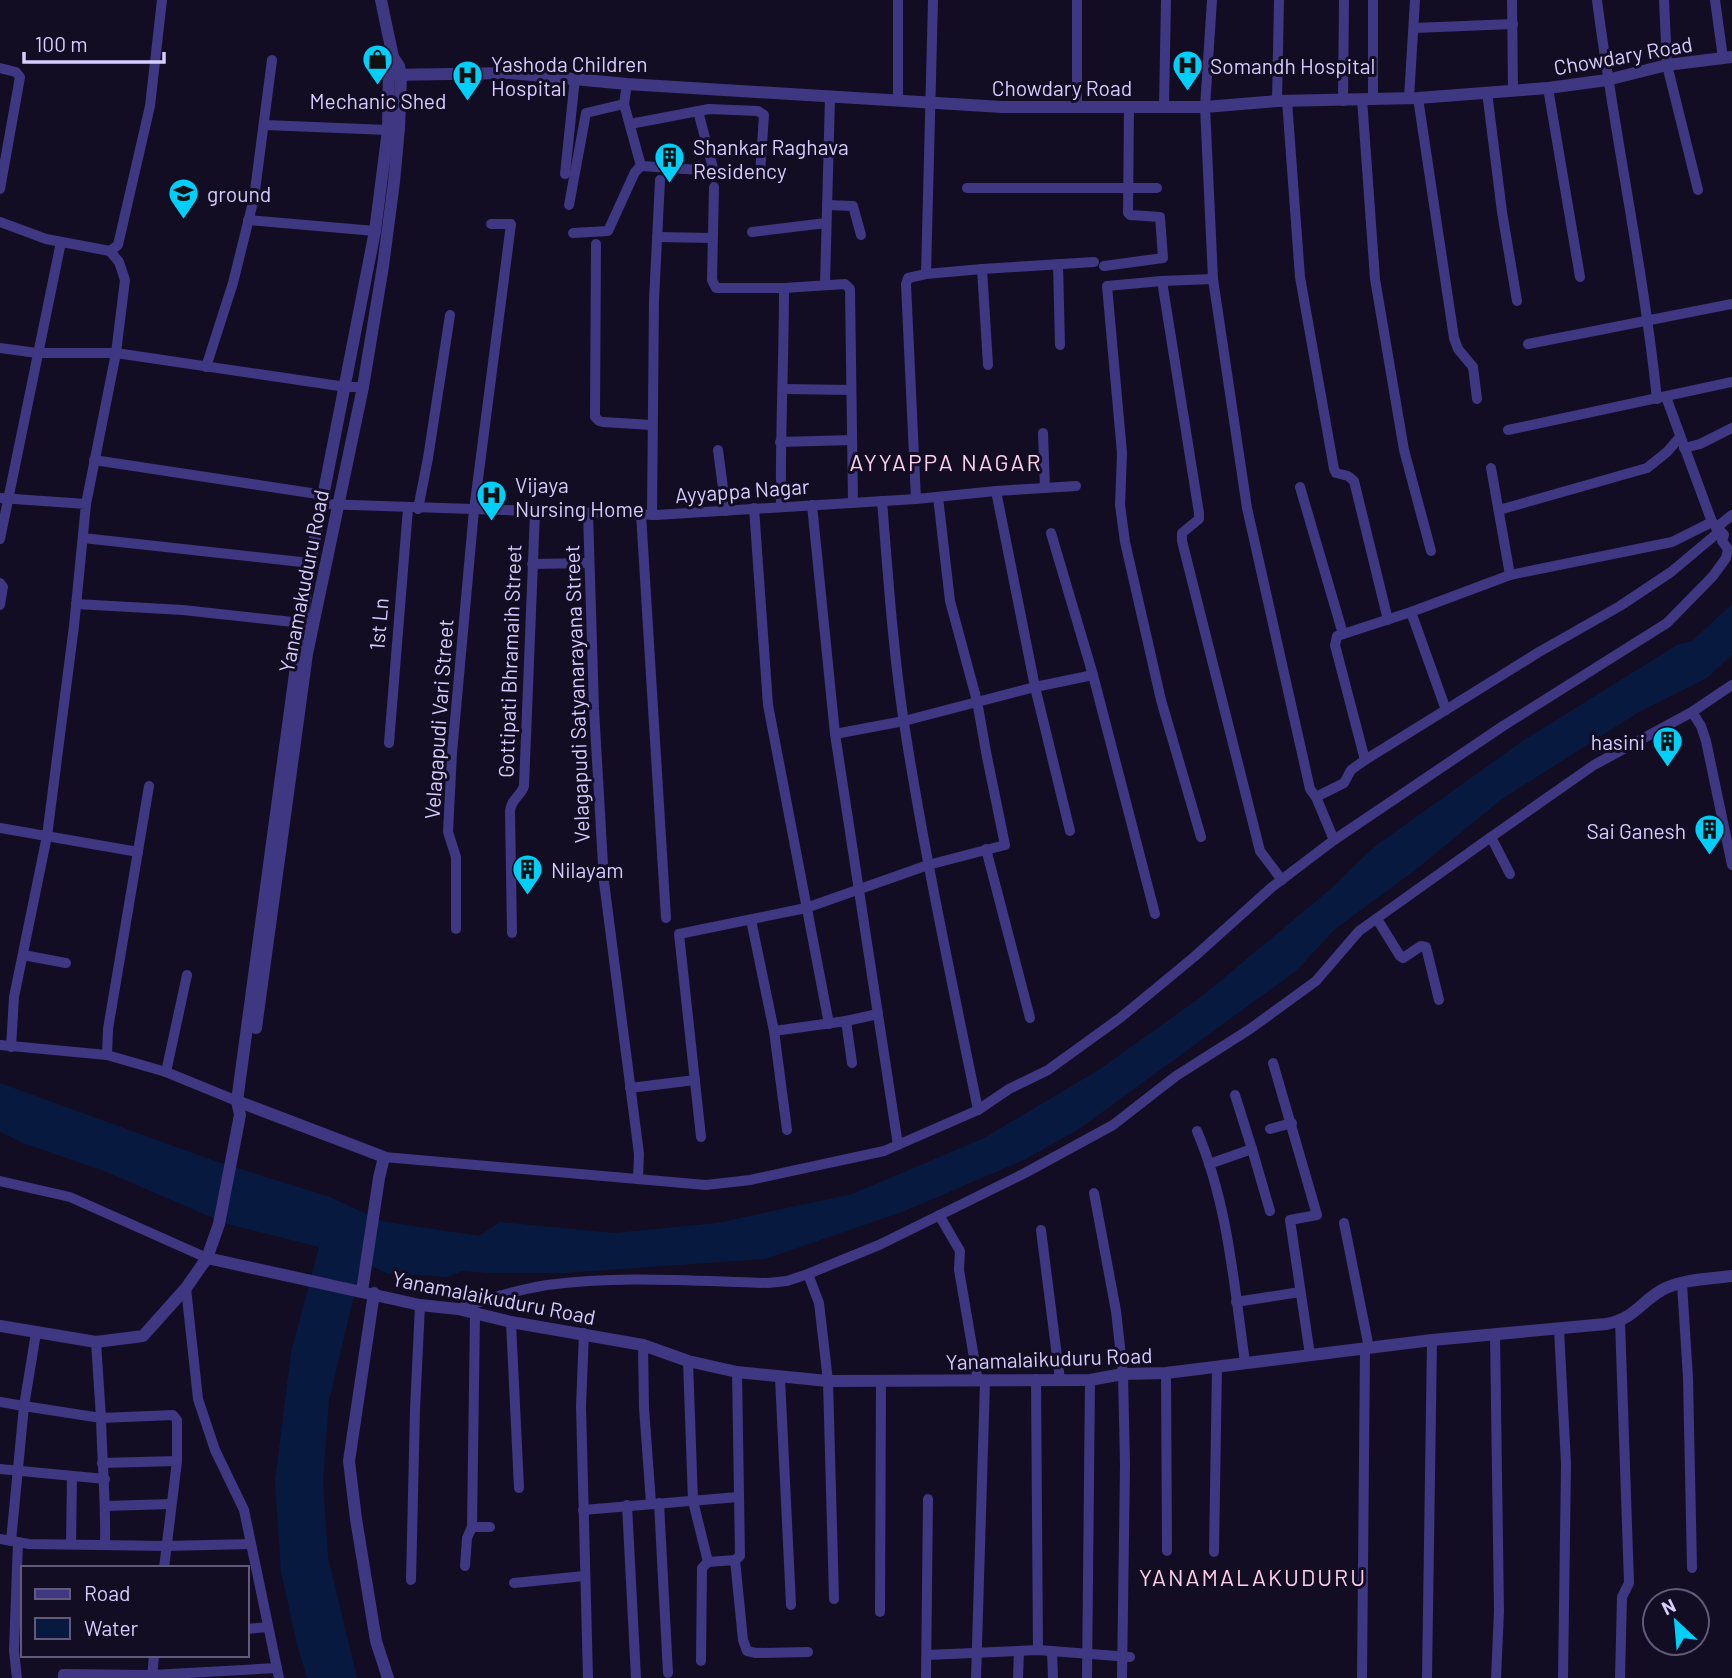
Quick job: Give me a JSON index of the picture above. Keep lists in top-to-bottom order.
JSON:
{
  "streets": {
    "street": [
      "Chowdary Road",
      "Ayyappa Nagar",
      "Yanamakuduru Road",
      "1st Ln",
      "Gottipati Bhramaih Street",
      "Velagapudi Satyanarayana Street",
      "Velagapudi Vari Street",
      "Yanamalaikuduru Road"
    ]
  },
  "crossings": [
    ["Chowdary Road", "Yanamakuduru Road"],
    ["Ayyappa Nagar", "Yanamakuduru Road"],
    ["Ayyappa Nagar", "1st Ln"],
    ["Ayyappa Nagar", "Gottipati Bhramaih Street"],
    ["Ayyappa Nagar", "Velagapudi Satyanarayana Street"],
    ["Ayyappa Nagar", "Velagapudi Vari Street"]
  ],
  "districts": ["AYYAPPA NAGAR", "YANAMALAKUDURU"],
  "places": {
    "shop": ["Mechanic Shed"],
    "hospital": ["Somandh Hospital", "Yashoda Children Hospital", "Vijaya Nursing Home"],
    "building": [
      "Shankar Raghava Residency",
      "hasini",
      "Sai Ganesh",
      "Nilayam"
    ],
    "school or university": ["ground"]
  },
  "legend": ["Road", "Water"],
  "scale_bar": "100 m",
  "north": "top left"
}
